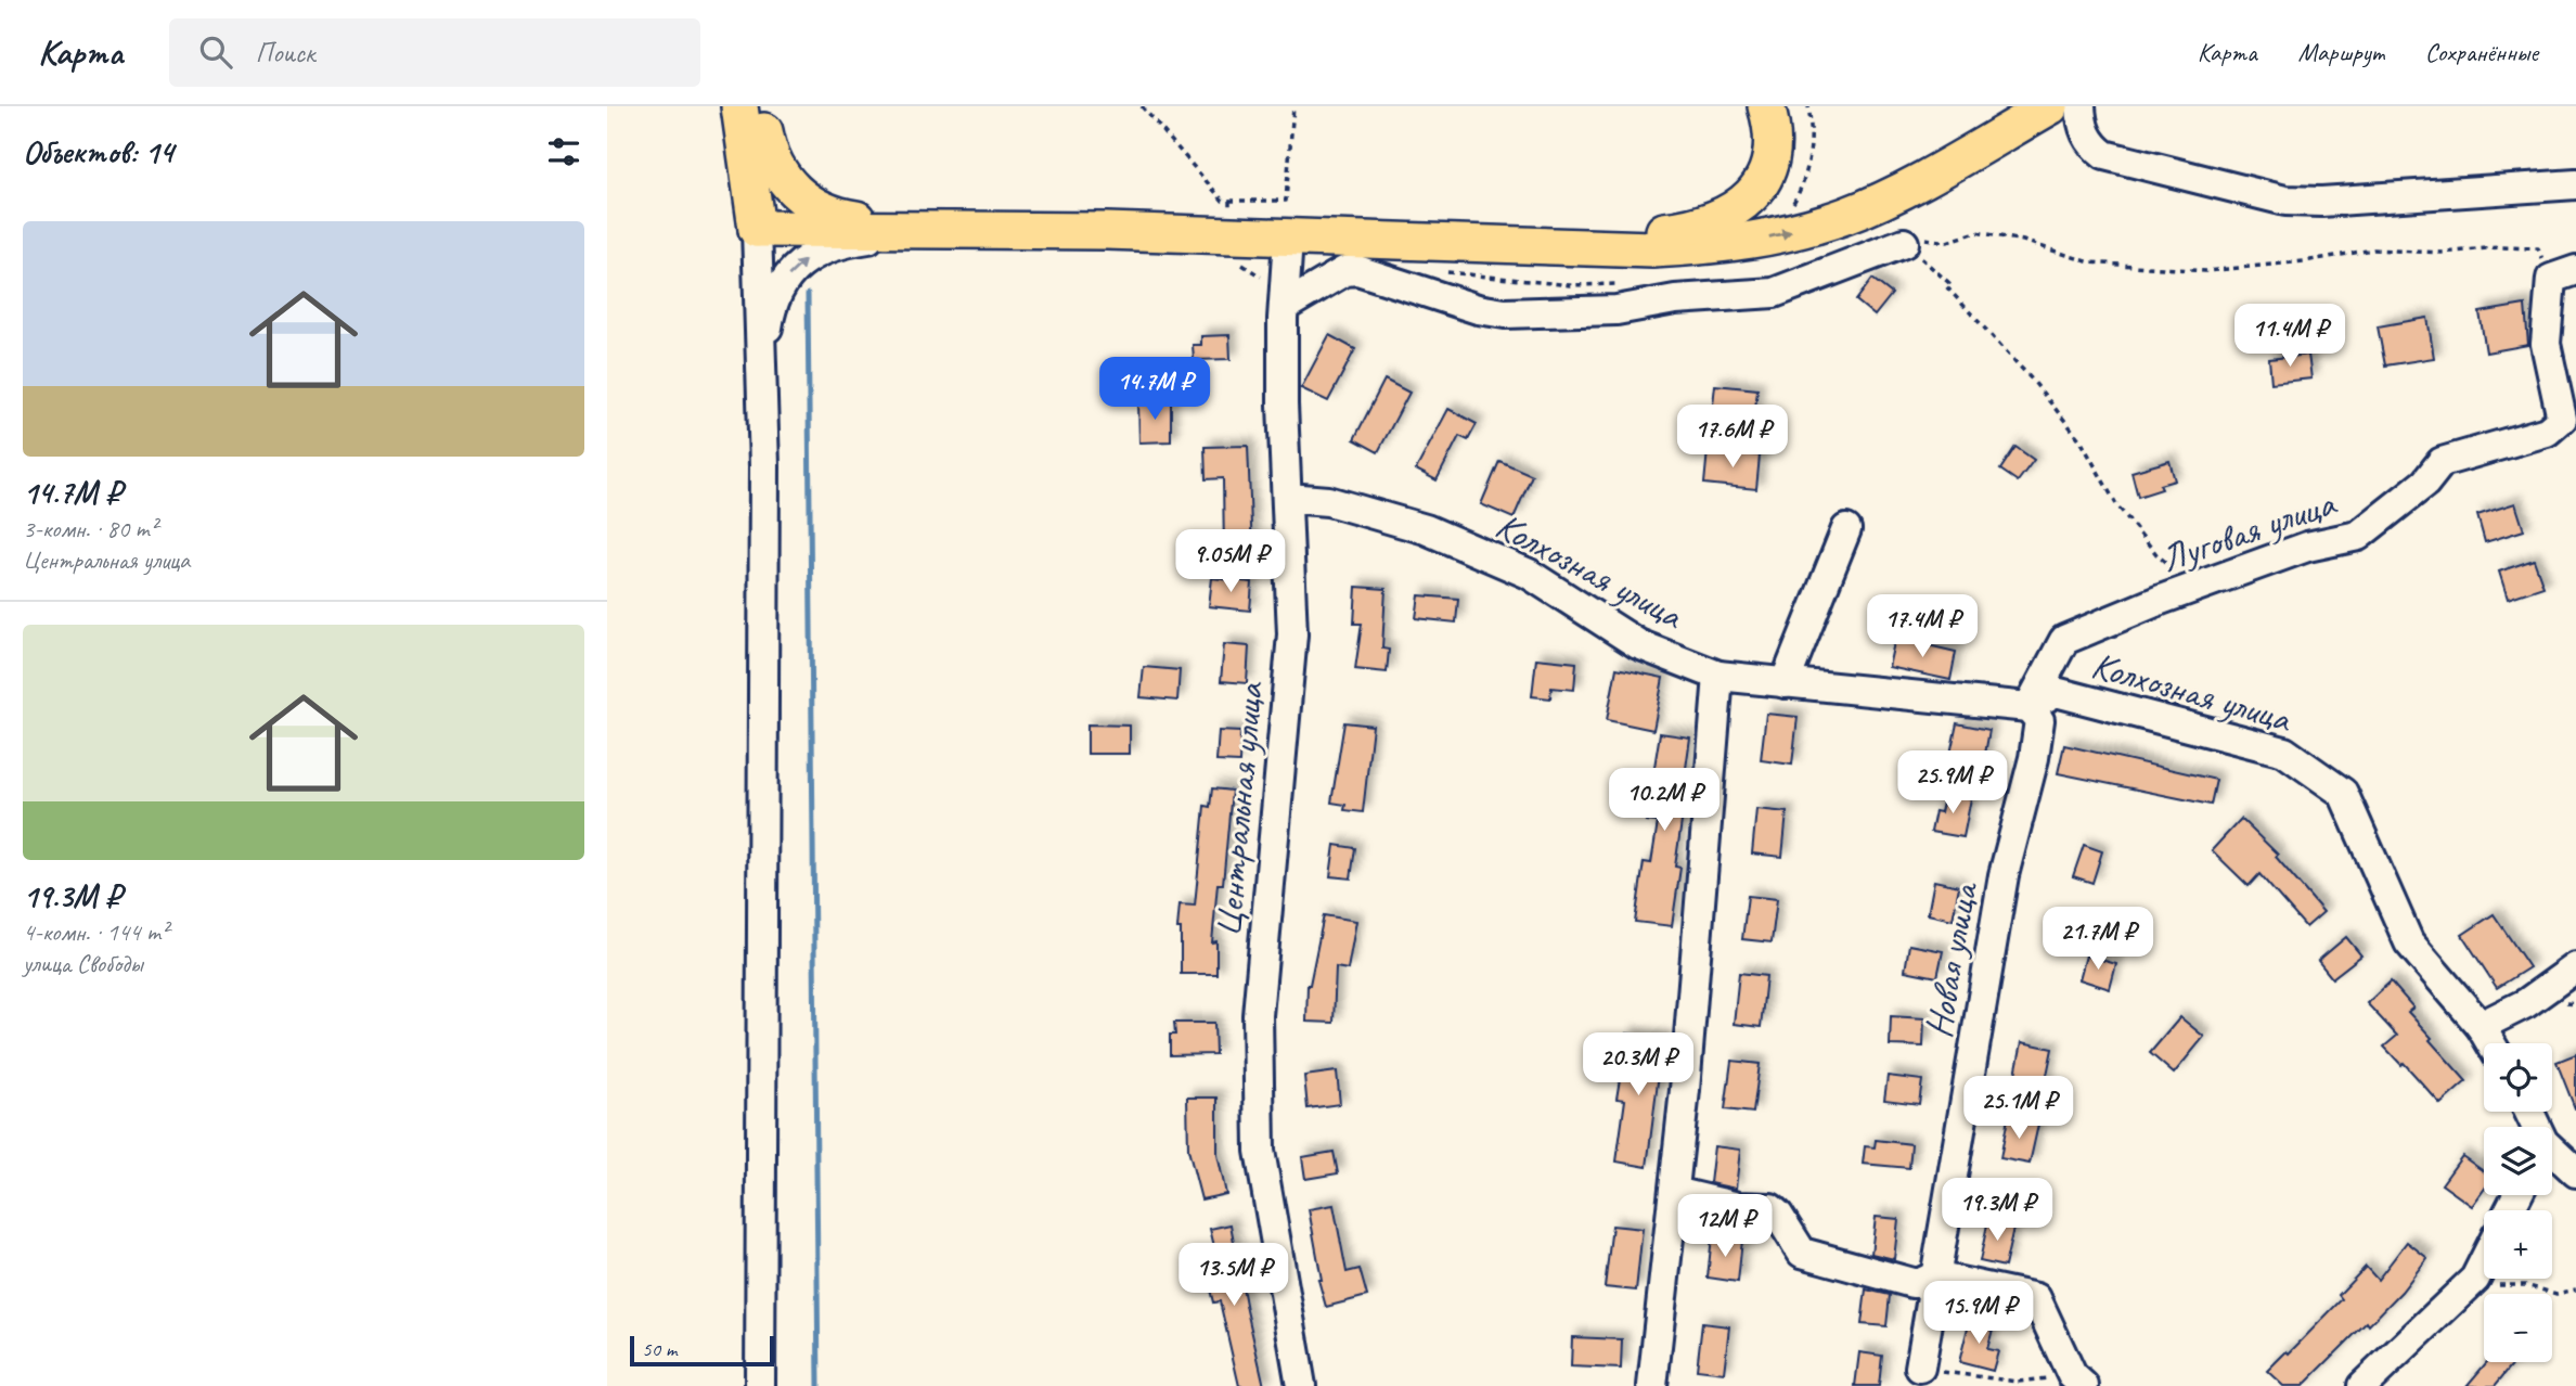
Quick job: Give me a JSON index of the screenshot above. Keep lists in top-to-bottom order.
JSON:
{
  "streets": {
    "street": [
      "Луговая улица",
      "Колхозная улица",
      "Центральная улица",
      "Новая улица"
    ]
  },
  "crossings": [
    ["Луговая улица", "Колхозная улица"],
    ["Луговая улица", "Новая улица"],
    ["Колхозная улица", "Центральная улица"],
    ["Колхозная улица", "Новая улица"]
  ],
  "scale_bar": "50 m",
  "page": {
    "header": "Карта",
    "search": "Поиск",
    "nav": ["Карта", "Маршрут", "Сохранённые"],
    "heading": "Объектов: 14",
    "list": [
      {
        "name": "14.7M ₽",
        "note": "3-комн. · 80 m² · Центральная улица"
      },
      {
        "name": "19.3M ₽",
        "note": "4-комн. · 144 m² · улица Свободы"
      }
    ],
    "price": [
      "11.4M ₽",
      "14.7M ₽",
      "17.6M ₽",
      "9.05M ₽",
      "17.4M ₽",
      "25.9M ₽",
      "10.2M ₽",
      "21.7M ₽",
      "20.3M ₽",
      "25.1M ₽",
      "19.3M ₽",
      "12M ₽",
      "13.5M ₽",
      "15.9M ₽"
    ],
    "map_buttons": ["+", "−"],
    "scale": "50 m"
  }
}
